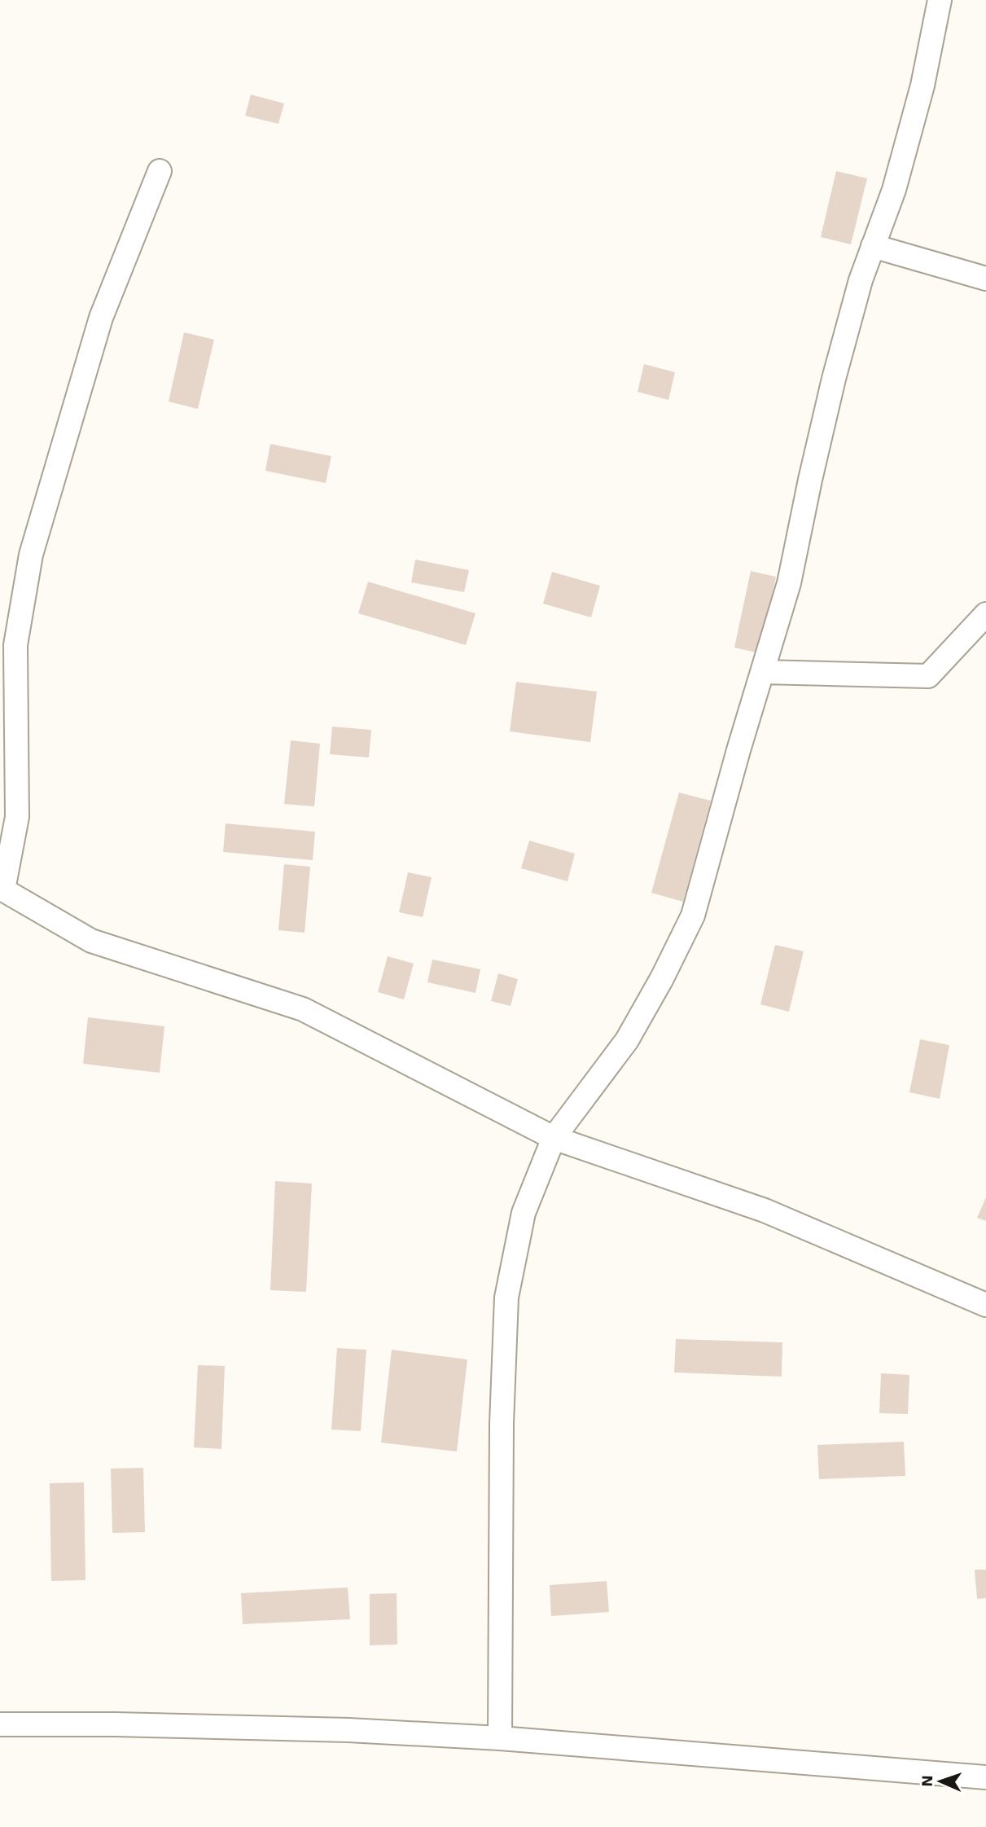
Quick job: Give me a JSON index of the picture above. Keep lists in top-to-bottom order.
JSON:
{
  "north": "left"
}
